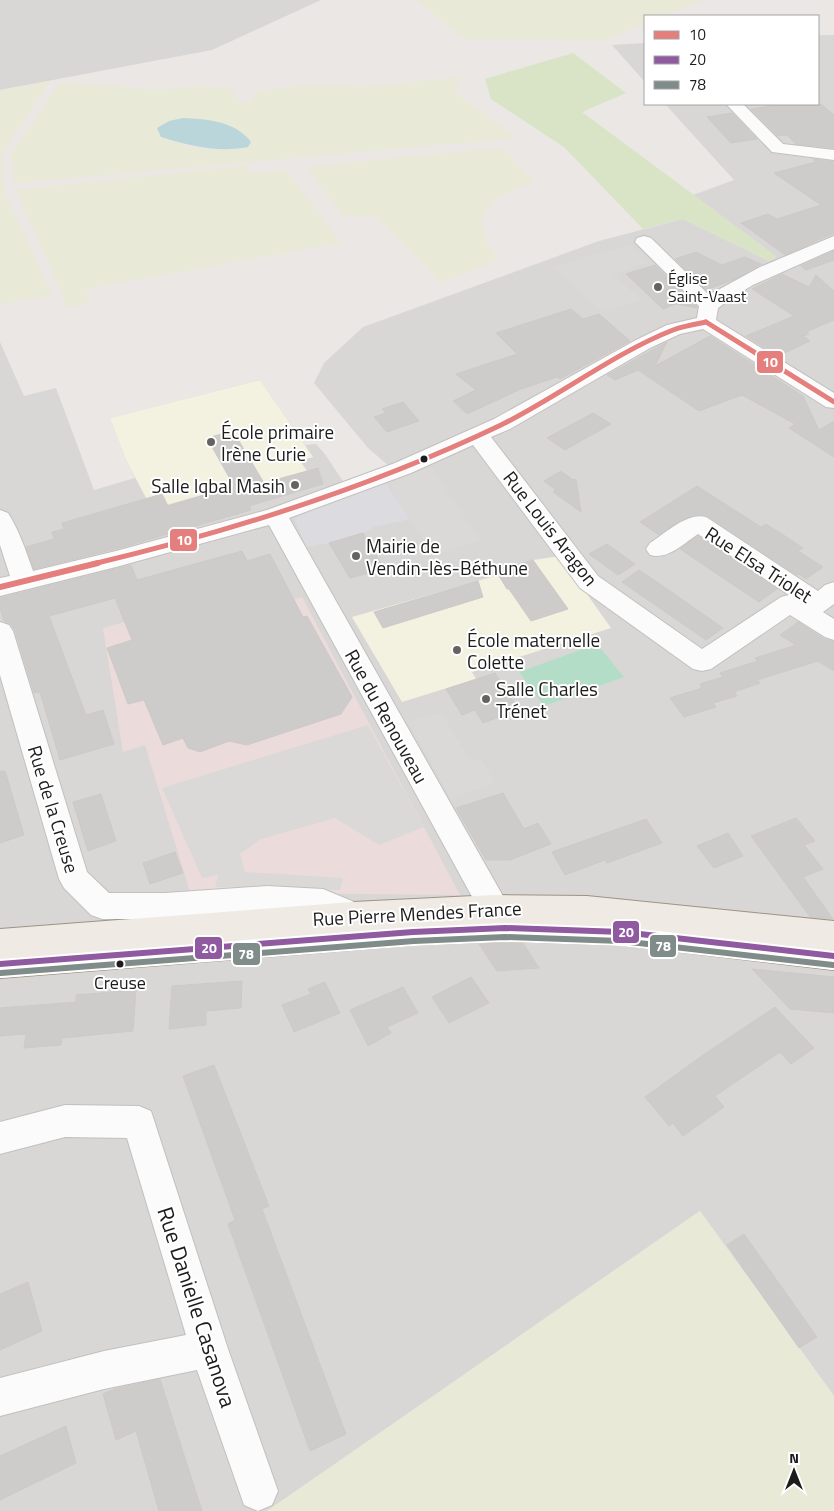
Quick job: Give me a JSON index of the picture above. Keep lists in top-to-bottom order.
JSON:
{
  "streets": {
    "main road": ["Rue Pierre Mendes France"],
    "street": [
      "Rue Louis Aragon",
      "Rue Elsa Triolet",
      "Rue du Renouveau",
      "Rue de la Creuse",
      "Rue Danielle Casanova"
    ]
  },
  "crossings": [
    ["Rue Louis Aragon", "Rue Elsa Triolet"],
    ["Rue du Renouveau", "Rue Pierre Mendes France"],
    ["Rue de la Creuse", "Rue Pierre Mendes France"]
  ],
  "places": [
    "Église Saint-Vaast",
    "École primaire Irène Curie",
    "Salle Iqbal Masih",
    "Mairie de Vendin-lès-Béthune",
    "École maternelle Colette",
    "Salle Charles Trénet",
    "Creuse"
  ],
  "lines": ["transit line 10", "transit line 20", "transit line 78"],
  "legend": ["10", "20", "78"],
  "north": "top"
}
